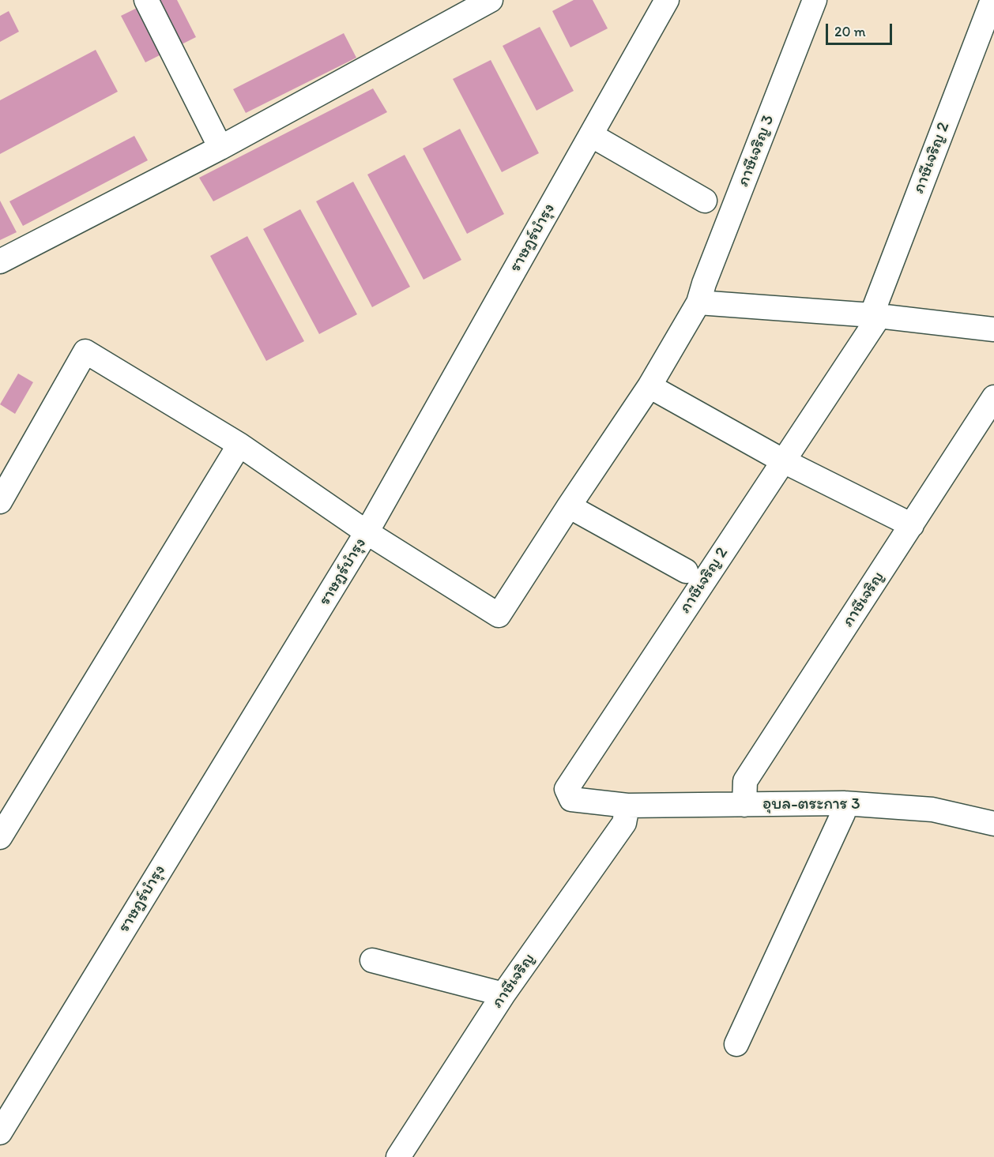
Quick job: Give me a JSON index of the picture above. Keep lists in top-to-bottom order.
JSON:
{
  "streets": {
    "street": [
      "ภาษีเจริญ 3",
      "ภาษีเจริญ 2",
      "ราษฎร์บำรุง",
      "ภาษีเจริญ",
      "อุบล-ตระการ 3"
    ]
  },
  "crossings": [
    ["ภาษีเจริญ 3", "ราษฎร์บำรุง"],
    ["ภาษีเจริญ 2", "ภาษีเจริญ"],
    ["ภาษีเจริญ 2", "อุบล-ตระการ 3"],
    ["ภาษีเจริญ", "อุบล-ตระการ 3"]
  ],
  "scale_bar": "20 m"
}
